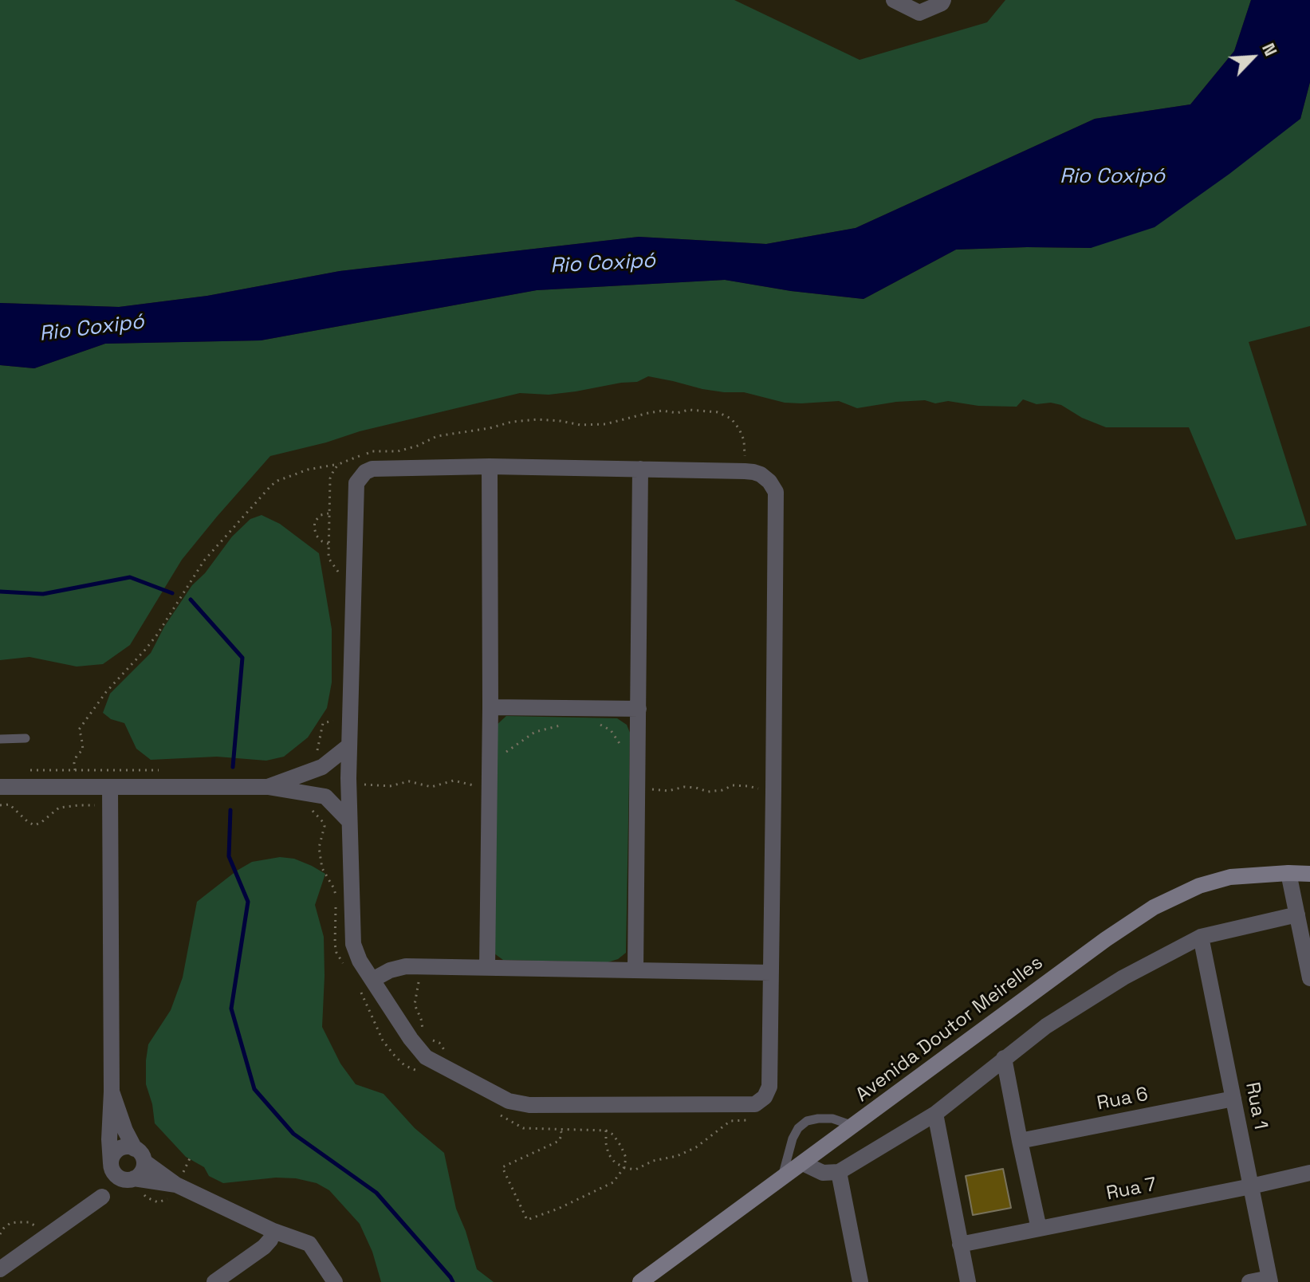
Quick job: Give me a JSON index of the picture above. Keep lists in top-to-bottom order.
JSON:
{
  "streets": {
    "street": [
      "Avenida Doutor Meirelles",
      "Rua 6",
      "Rua 1",
      "Rua 7"
    ]
  },
  "crossings": [
    ["Rua 6", "Rua 1"],
    ["Rua 1", "Rua 7"]
  ],
  "water": ["Rio Coxipó"],
  "north": "top right"
}
